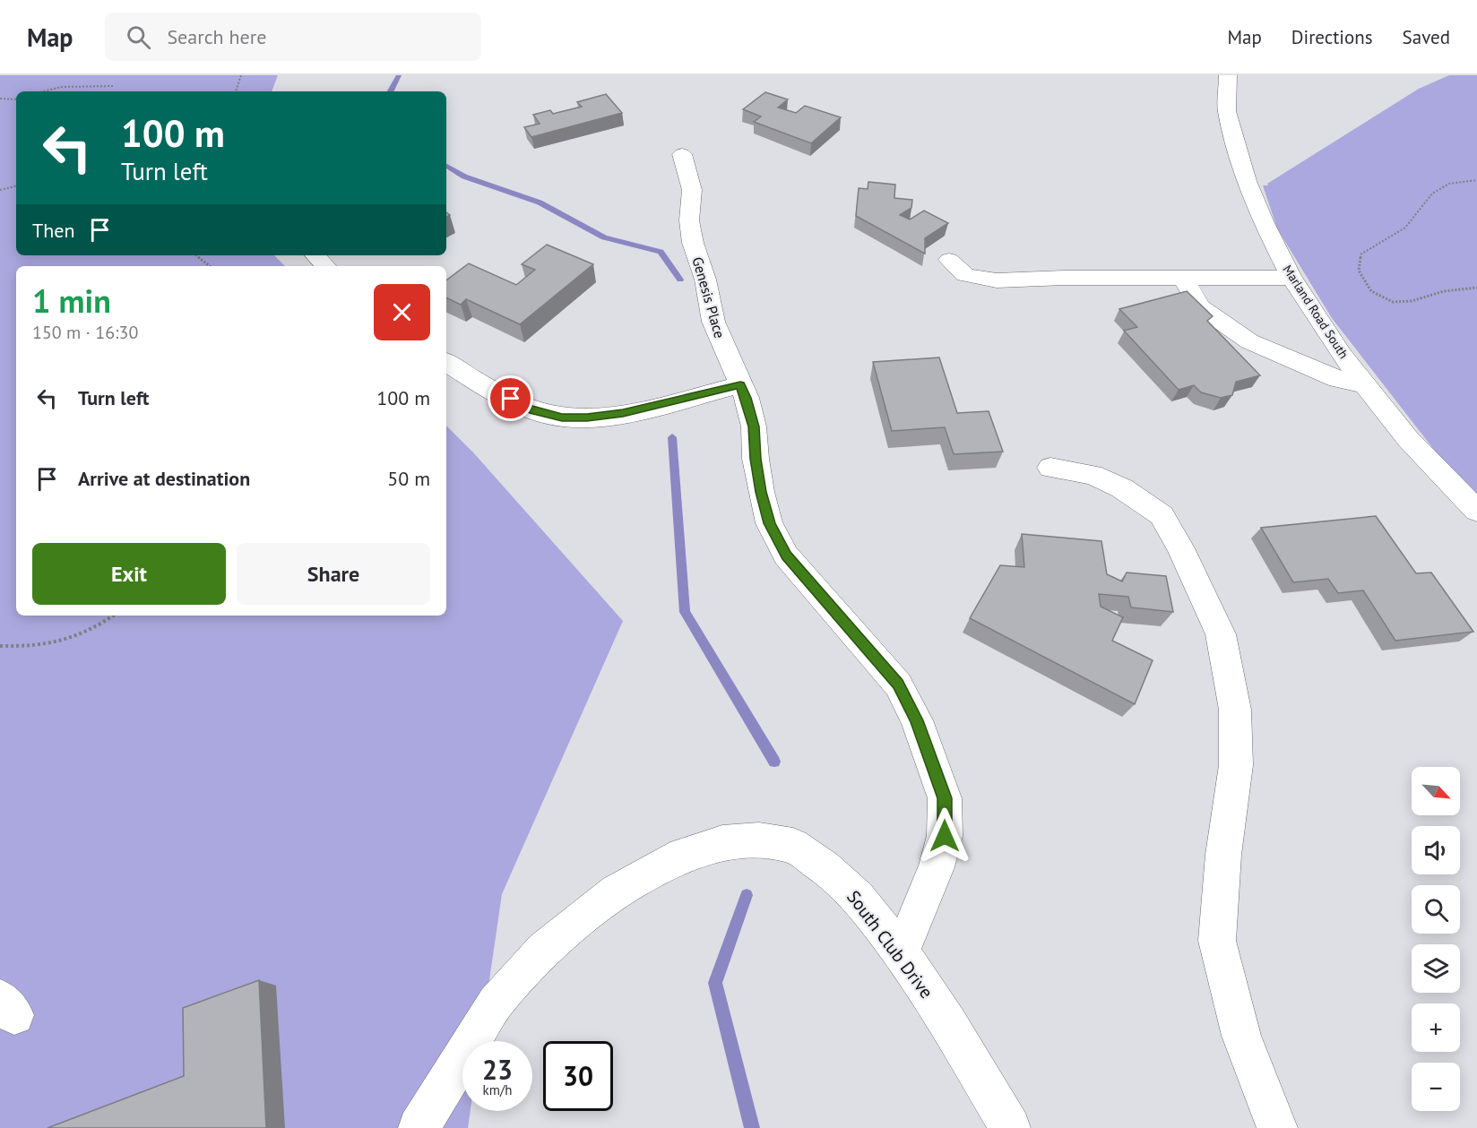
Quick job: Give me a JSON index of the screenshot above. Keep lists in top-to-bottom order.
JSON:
{
  "streets": {
    "street": ["Genesis Place", "Marland Road South", "South Club Drive"]
  },
  "crossings": [
    ["Genesis Place", "South Club Drive"]
  ],
  "north": "bottom right",
  "page": {
    "header": "Map",
    "search": "Search here",
    "nav": ["Map", "Directions", "Saved"],
    "turn": ["100 m", "Turn left"],
    "then": "Then",
    "heading": ["1 min", "150 m · 16:30"],
    "list": [
      {
        "name": "Turn left",
        "value": "100 m"
      },
      {
        "name": "Arrive at destination",
        "value": "50 m"
      }
    ],
    "buttons": ["Exit", "Share"],
    "map_buttons": ["+", "−"],
    "speed": "23 km/h",
    "limit": "30"
  }
}
